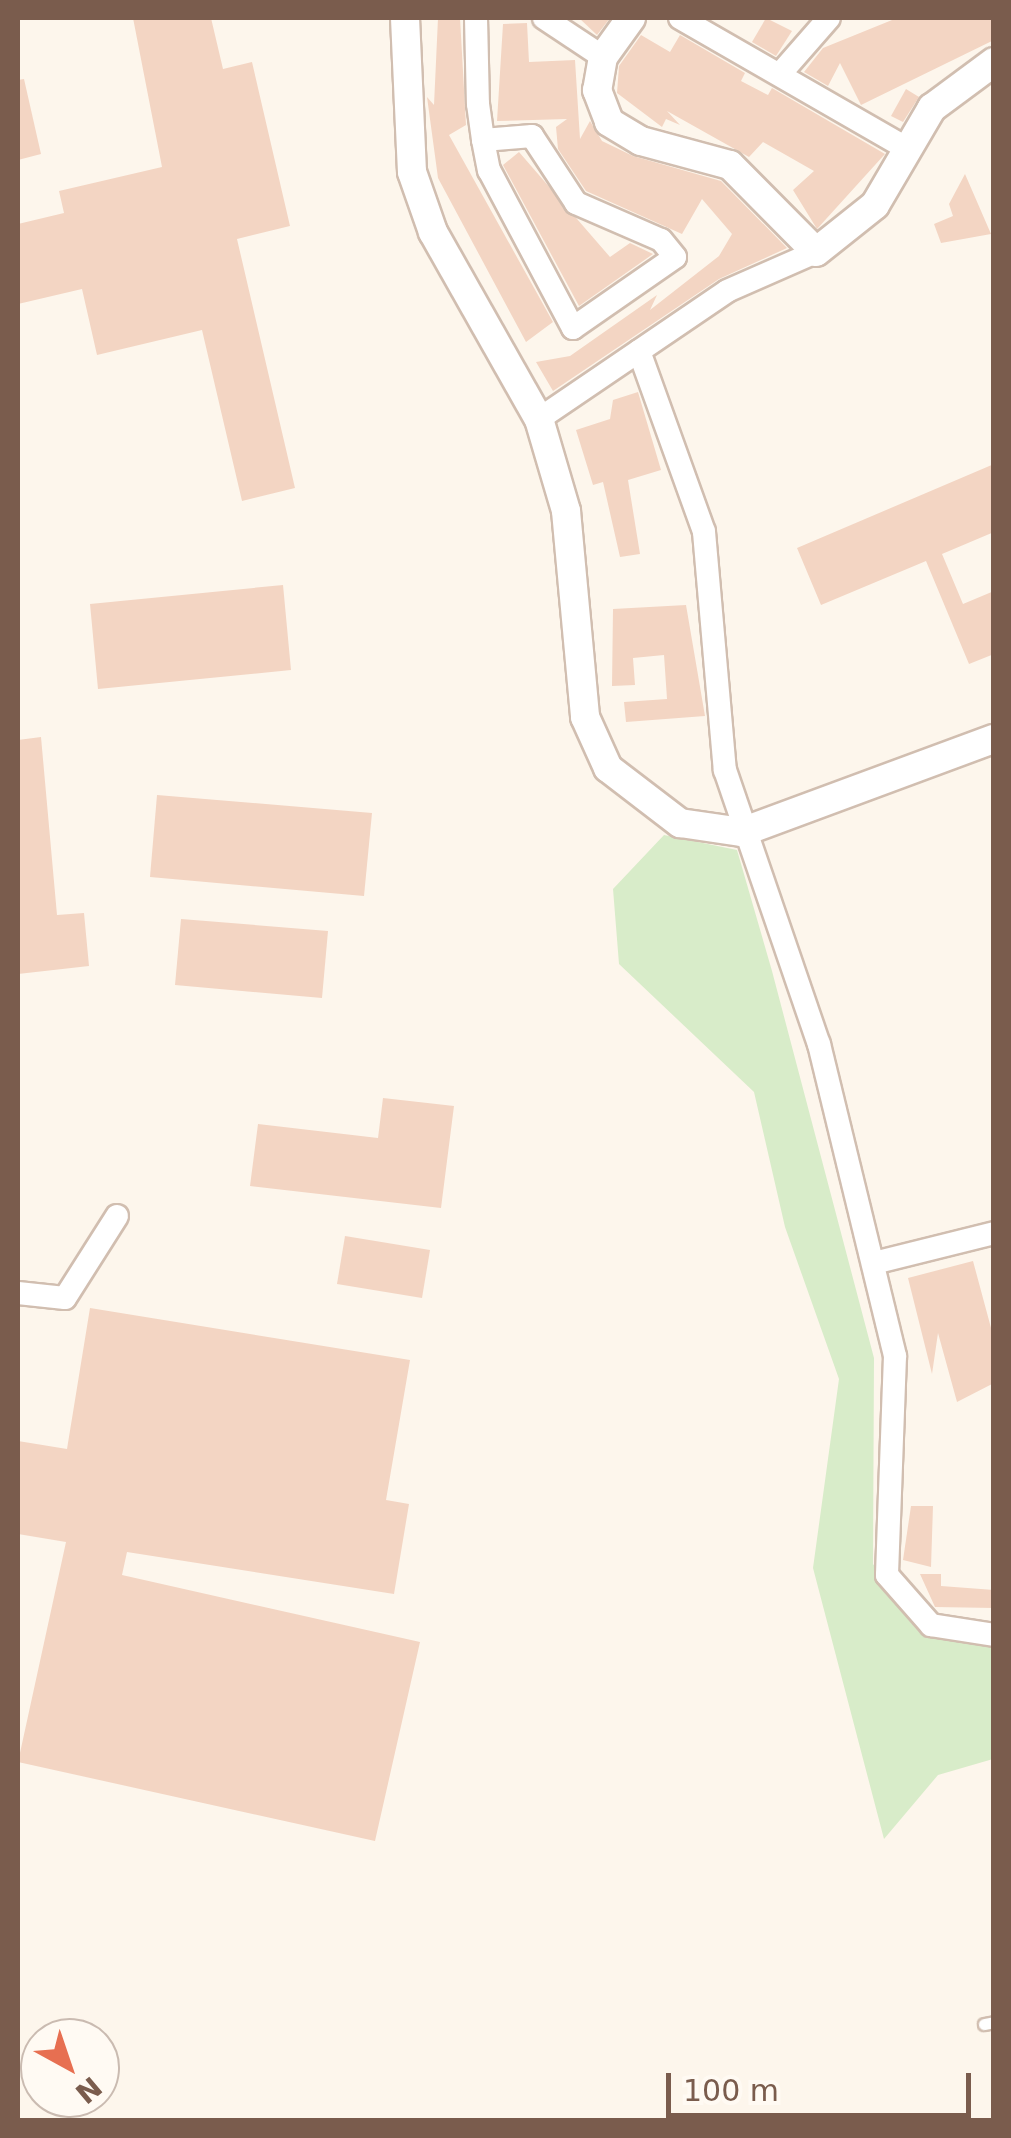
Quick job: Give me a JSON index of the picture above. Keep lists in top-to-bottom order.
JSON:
{
  "scale_bar": "100 m",
  "north": "bottom right"
}
